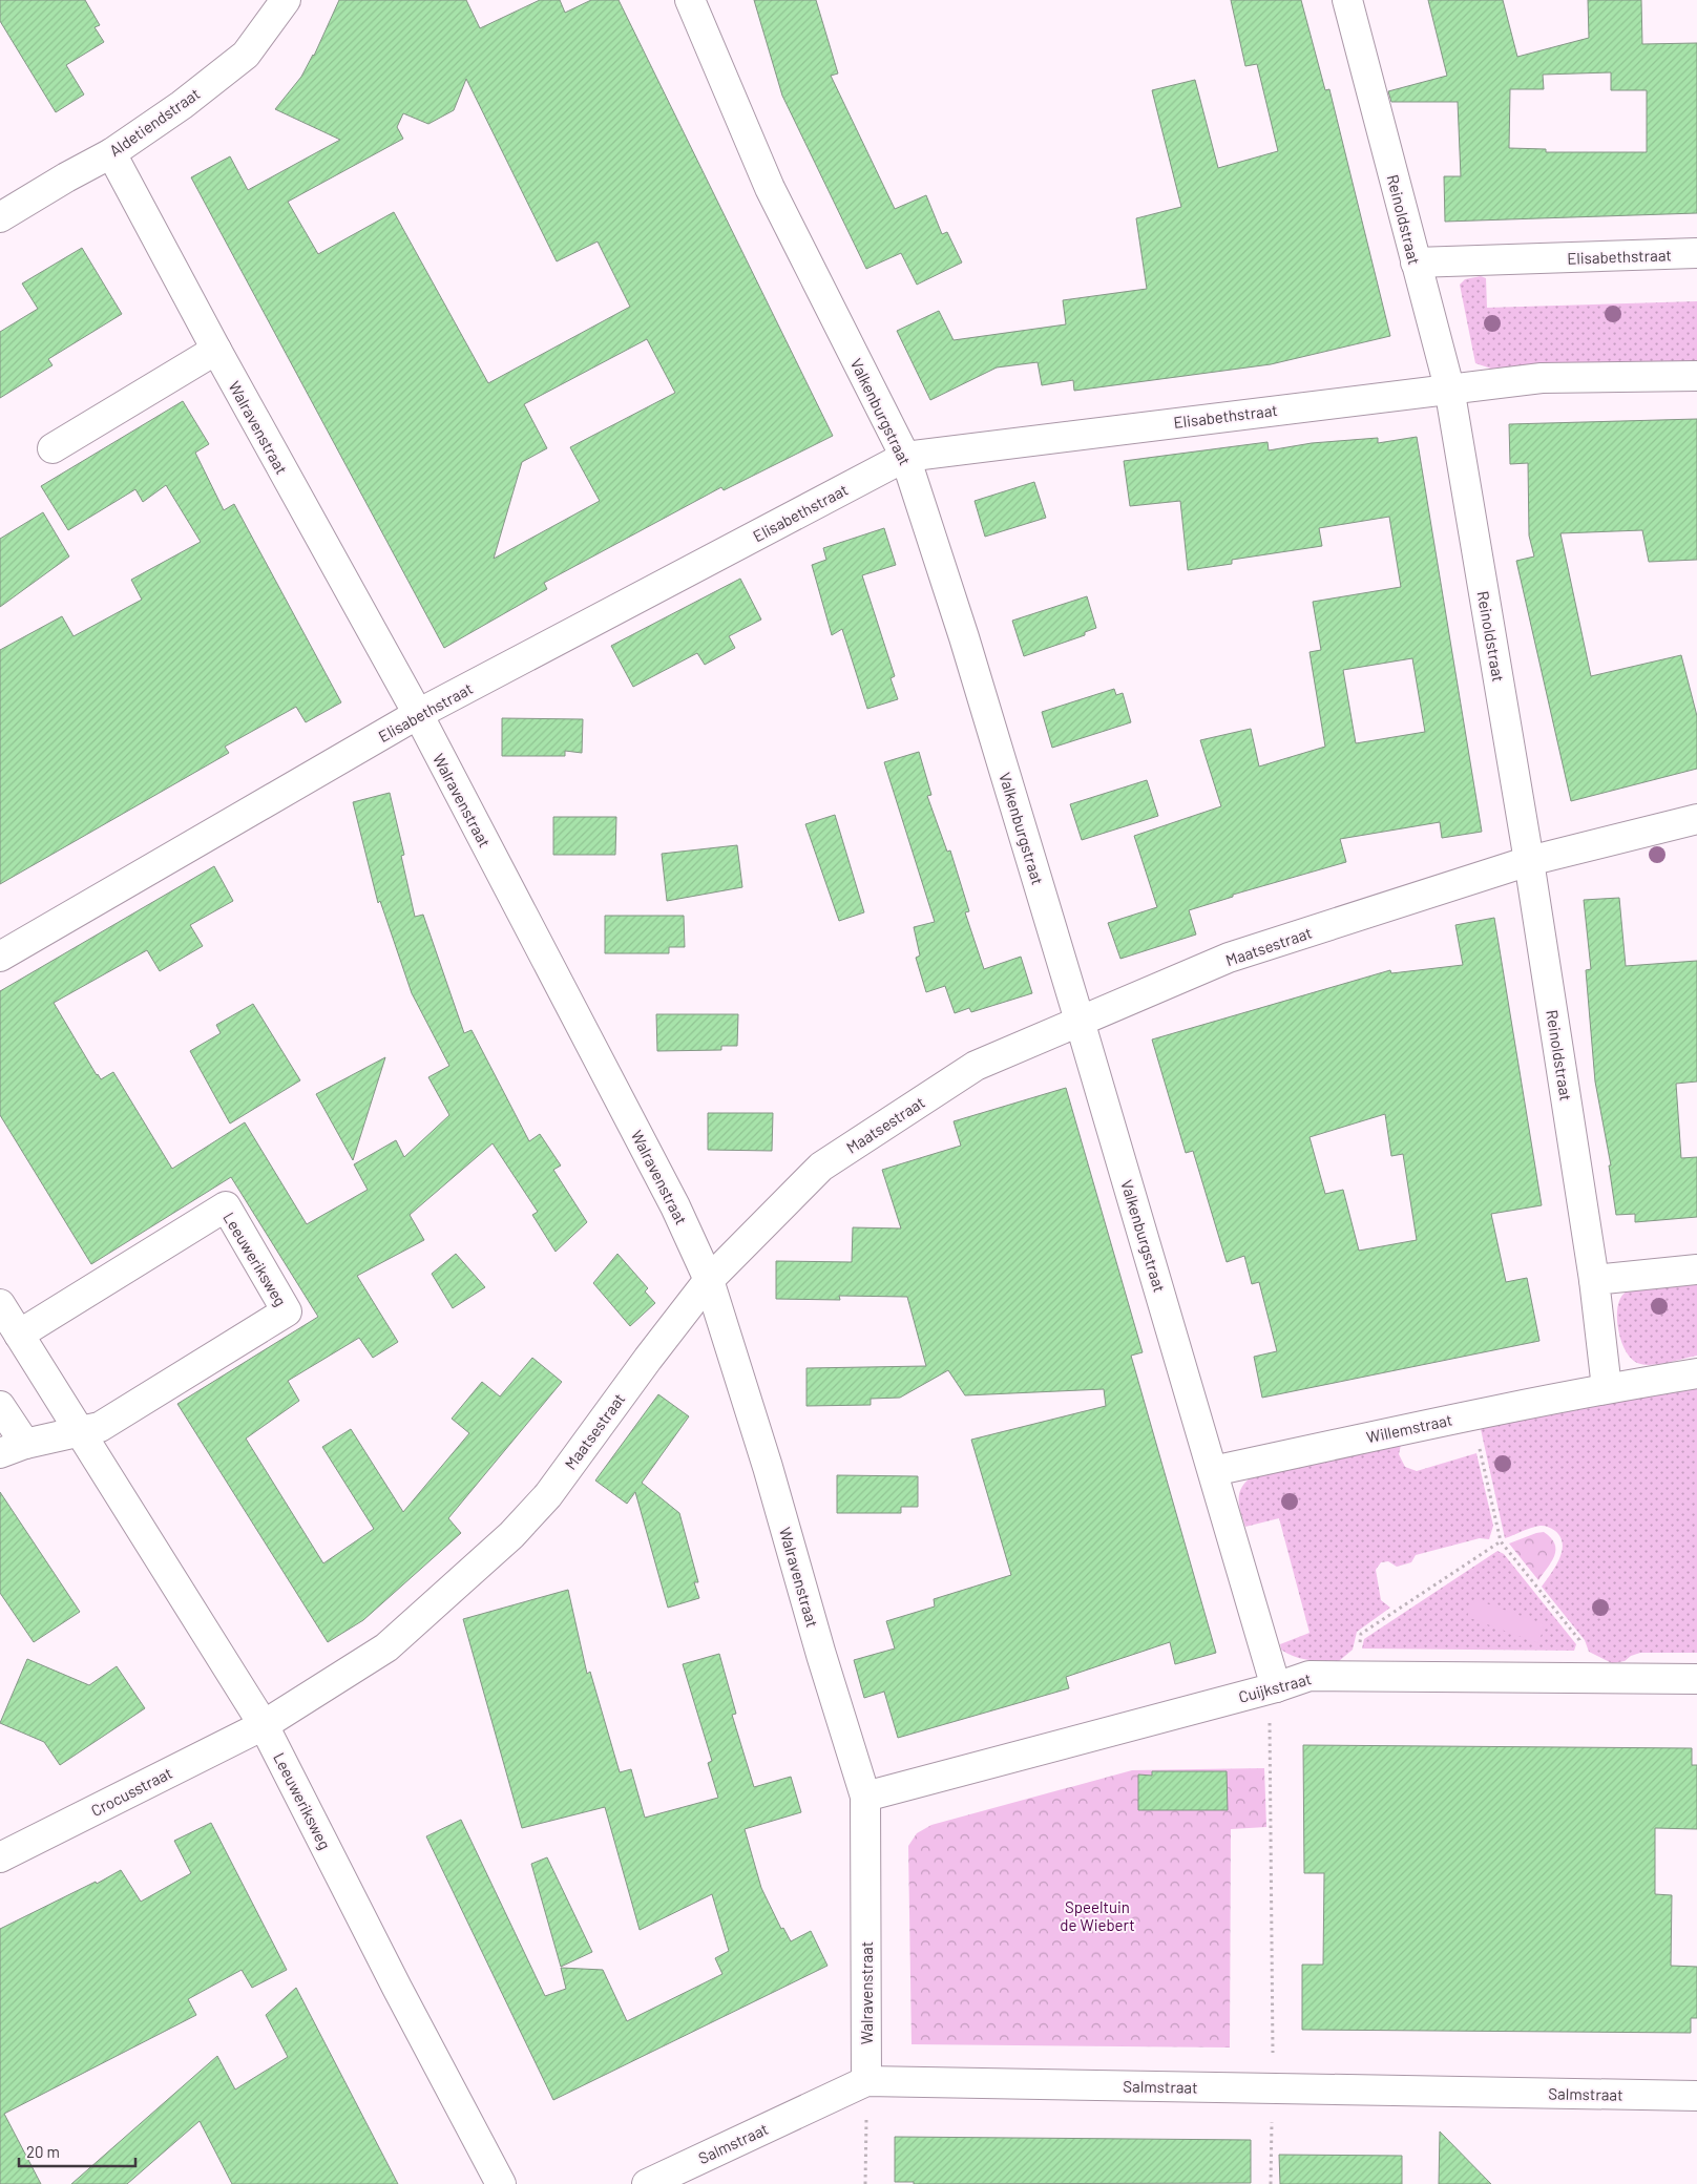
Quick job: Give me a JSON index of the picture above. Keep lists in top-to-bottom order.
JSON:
{
  "streets": {
    "street": [
      "Aldetiendstraat",
      "Reinoldstraat",
      "Elisabethstraat",
      "Valkenburgstraat",
      "Walravenstraat",
      "Maatsestraat",
      "Leeuweriksweg",
      "Willemstraat",
      "Cuijkstraat",
      "Crocusstraat",
      "Salmstraat"
    ]
  },
  "crossings": [
    ["Aldetiendstraat", "Walravenstraat"],
    ["Reinoldstraat", "Elisabethstraat"],
    ["Reinoldstraat", "Maatsestraat"],
    ["Elisabethstraat", "Valkenburgstraat"],
    ["Elisabethstraat", "Walravenstraat"],
    ["Valkenburgstraat", "Maatsestraat"],
    ["Valkenburgstraat", "Willemstraat"],
    ["Valkenburgstraat", "Cuijkstraat"],
    ["Walravenstraat", "Maatsestraat"],
    ["Walravenstraat", "Cuijkstraat"],
    ["Walravenstraat", "Salmstraat"],
    ["Maatsestraat", "Leeuweriksweg"],
    ["Maatsestraat", "Crocusstraat"],
    ["Leeuweriksweg", "Crocusstraat"]
  ],
  "parks": ["Speeltuin de Wiebert"],
  "scale_bar": "20 m"
}
